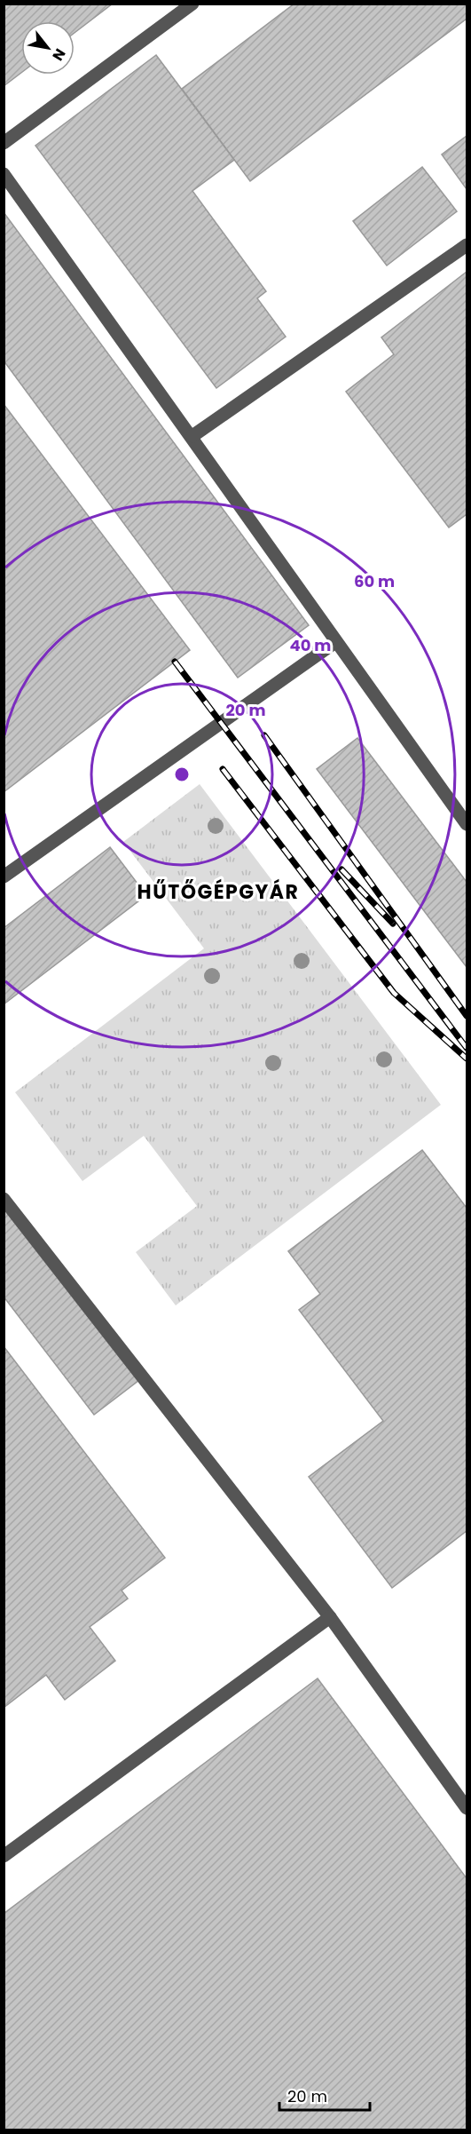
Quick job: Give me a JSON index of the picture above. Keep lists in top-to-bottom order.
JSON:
{
  "districts": ["HŰTŐGÉPGYÁR"],
  "scale_bar": "20 m",
  "north": "bottom right",
  "rings": ["60 m", "40 m", "20 m"]
}
